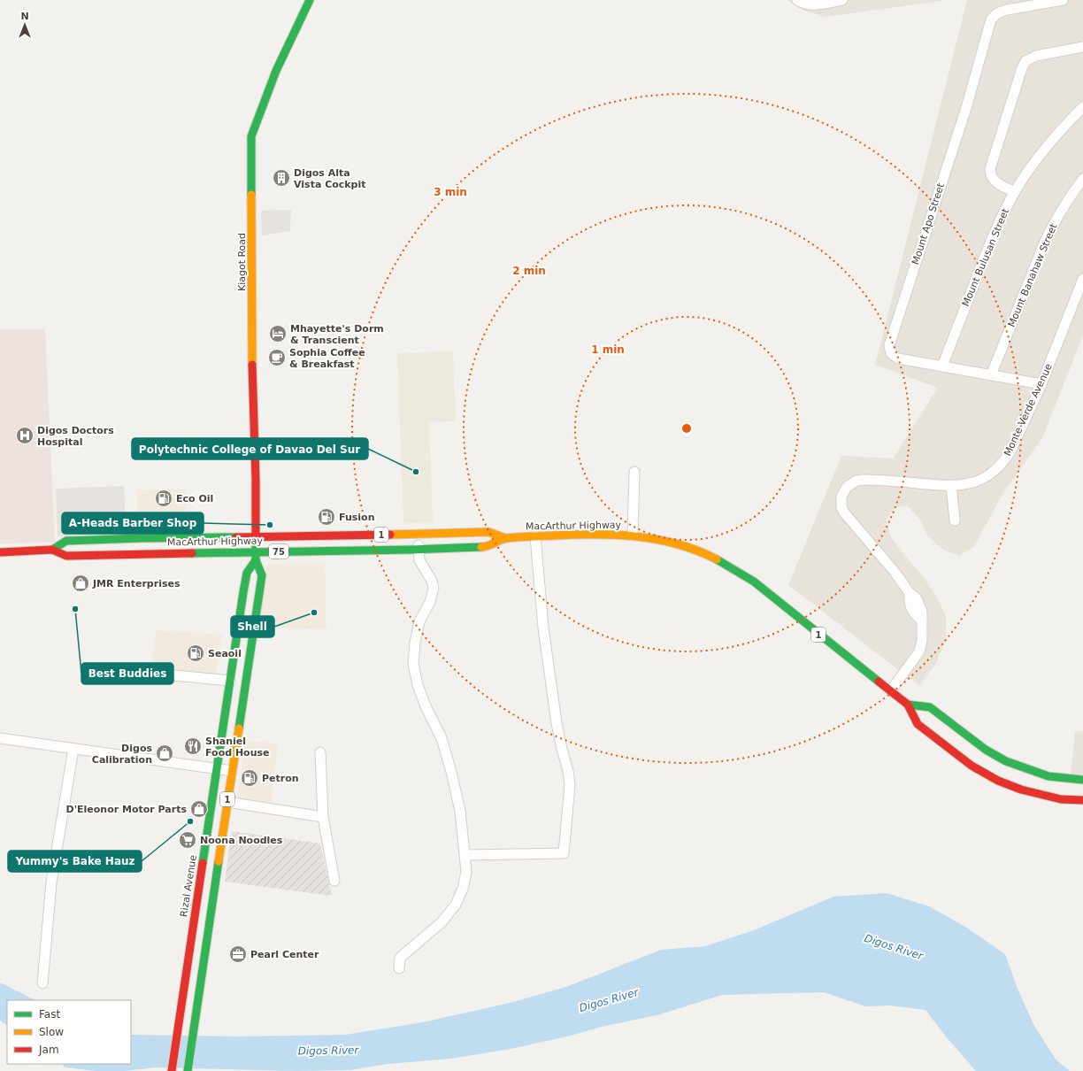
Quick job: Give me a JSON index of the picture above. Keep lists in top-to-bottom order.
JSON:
{
  "streets": {
    "main road": [
      "Kiagot Road",
      "MacArthur Highway",
      "1",
      "75",
      "Rizal Avenue"
    ],
    "street": [
      "Mount Apo Street",
      "Mount Bulusan Street",
      "Mount Banahaw Street",
      "Monte Verde Avenue"
    ]
  },
  "crossings": [
    ["Mount Apo Street", "Mount Bulusan Street"],
    ["Mount Apo Street", "Mount Banahaw Street"],
    ["Mount Apo Street", "Monte Verde Avenue"],
    ["Kiagot Road", "MacArthur Highway"],
    ["Kiagot Road", "1"],
    ["Monte Verde Avenue", "MacArthur Highway"],
    ["MacArthur Highway", "1"],
    ["1", "Rizal Avenue"]
  ],
  "water": ["Digos River"],
  "places": {
    "building": ["Digos Alta Vista Cockpit"],
    "hotel": ["Mhayette's Dorm & Transcient"],
    "cafe": ["Sophia Coffee & Breakfast"],
    "hospital": ["Digos Doctors Hospital"],
    "other": [
      "Polytechnic College of Davao Del Sur",
      "A-Heads Barber Shop",
      "Best Buddies",
      "Shell",
      "Yummy's Bake Hauz"
    ],
    "fuel station": [
      "Eco Oil",
      "Fusion",
      "Seaoil",
      "Petron"
    ],
    "shop": ["JMR Enterprises", "Digos Calibration", "D'Eleonor Motor Parts"],
    "restaurant": ["Shaniel Food House"],
    "supermarket": ["Noona Noodles"],
    "office": ["Pearl Center"]
  },
  "legend": ["Fast", "Slow", "Jam"],
  "north": "top",
  "rings": ["3 min", "2 min", "1 min"]
}
